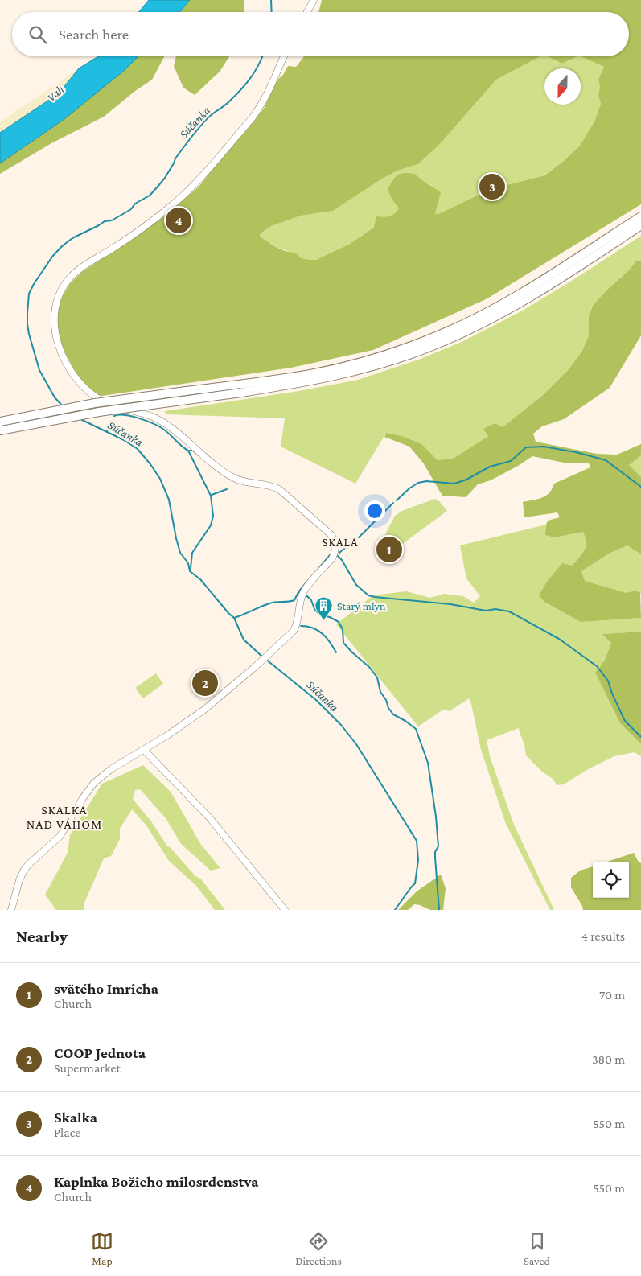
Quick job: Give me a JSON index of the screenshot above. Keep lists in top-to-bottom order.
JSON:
{
  "districts": ["SKALA", "SKALKA NAD VÁHOM"],
  "water": ["Váh", "Súčanka"],
  "places": {
    "building": ["Starý mlyn"]
  },
  "north": "bottom",
  "page": {
    "search": "Search here",
    "pins": [
      "3",
      "4",
      "1",
      "2"
    ],
    "heading": ["Nearby", "4 results"],
    "list": [
      {
        "mark": "1",
        "name": "svätého Imricha",
        "note": "Church",
        "value": "70 m"
      },
      {
        "mark": "2",
        "name": "COOP Jednota",
        "note": "Supermarket",
        "value": "380 m"
      },
      {
        "mark": "3",
        "name": "Skalka",
        "note": "Place",
        "value": "550 m"
      },
      {
        "mark": "4",
        "name": "Kaplnka Božieho milosrdenstva",
        "note": "Church",
        "value": "550 m"
      }
    ],
    "nav": ["Map", "Directions", "Saved"]
  }
}
